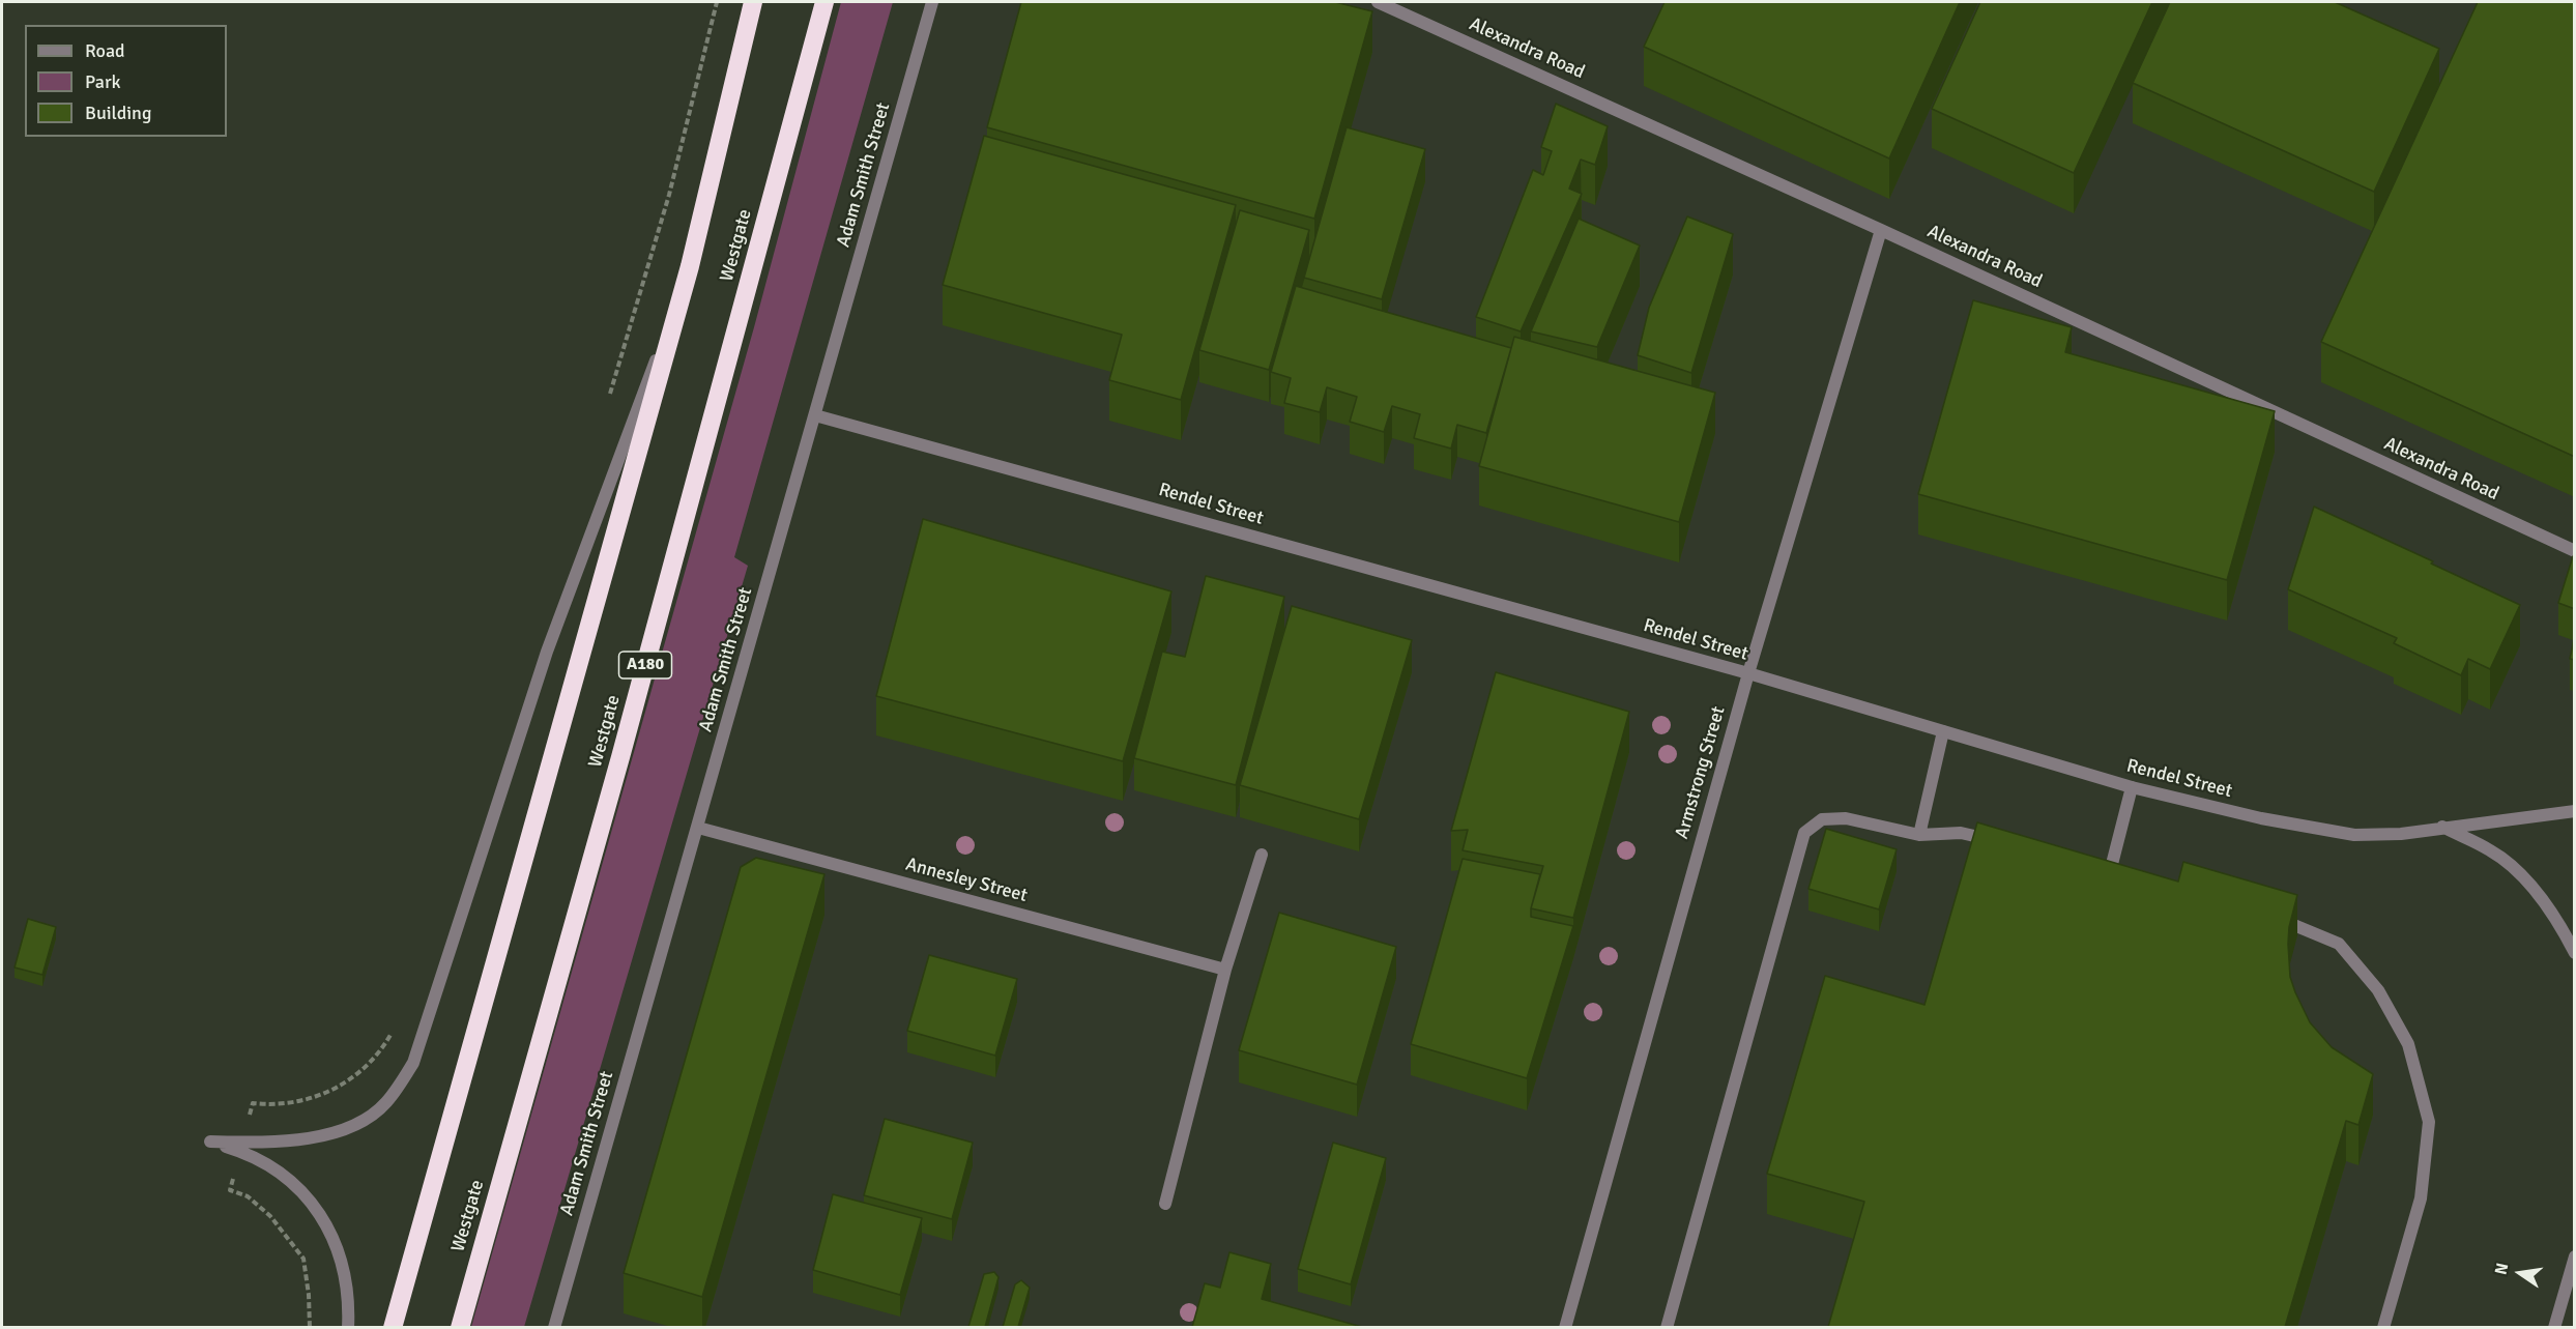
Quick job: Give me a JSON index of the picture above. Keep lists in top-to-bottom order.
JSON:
{
  "streets": {
    "highway": ["Westgate", "A180"],
    "street": [
      "Alexandra Road",
      "Adam Smith Street",
      "Rendel Street",
      "Armstrong Street",
      "Annesley Street"
    ]
  },
  "crossings": [
    ["Alexandra Road", "Armstrong Street"],
    ["Adam Smith Street", "Rendel Street"],
    ["Adam Smith Street", "Annesley Street"],
    ["Rendel Street", "Armstrong Street"]
  ],
  "legend": ["Road", "Park", "Building"],
  "north": "left"
}
